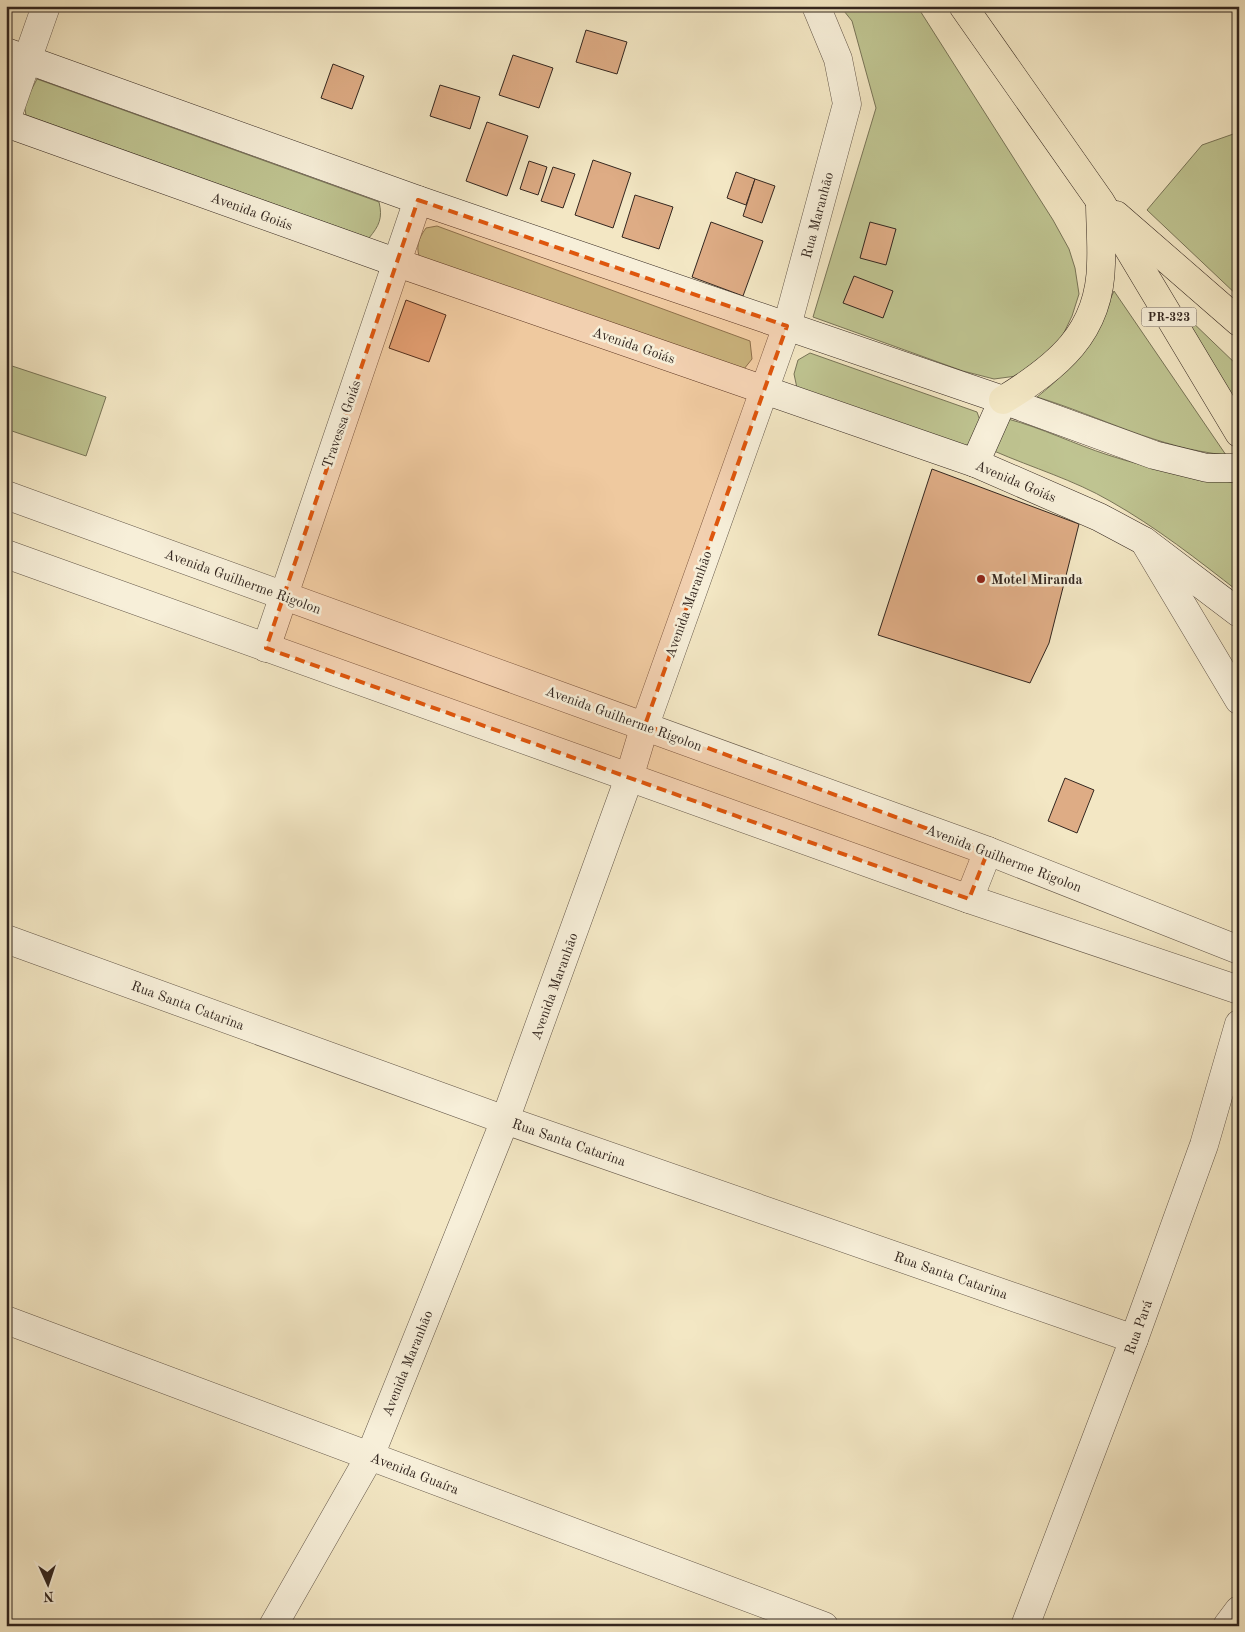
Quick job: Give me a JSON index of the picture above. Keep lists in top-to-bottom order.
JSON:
{
  "streets": {
    "highway": ["PR-323"],
    "street": [
      "Avenida Goiás",
      "Rua Maranhão",
      "Travessa Goiás",
      "Avenida Guilherme Rigolon",
      "Avenida Maranhão",
      "Rua Santa Catarina",
      "Rua Pará",
      "Avenida Guaíra"
    ]
  },
  "crossings": [
    ["Avenida Goiás", "Travessa Goiás"],
    ["Avenida Goiás", "Avenida Maranhão"],
    ["Rua Maranhão", "Avenida Maranhão"],
    ["Travessa Goiás", "Avenida Guilherme Rigolon"],
    ["Avenida Guilherme Rigolon", "Avenida Maranhão"],
    ["Avenida Maranhão", "Rua Santa Catarina"],
    ["Avenida Maranhão", "Avenida Guaíra"],
    ["Rua Santa Catarina", "Rua Pará"]
  ],
  "places": ["Motel Miranda"],
  "north": "bottom"
}
